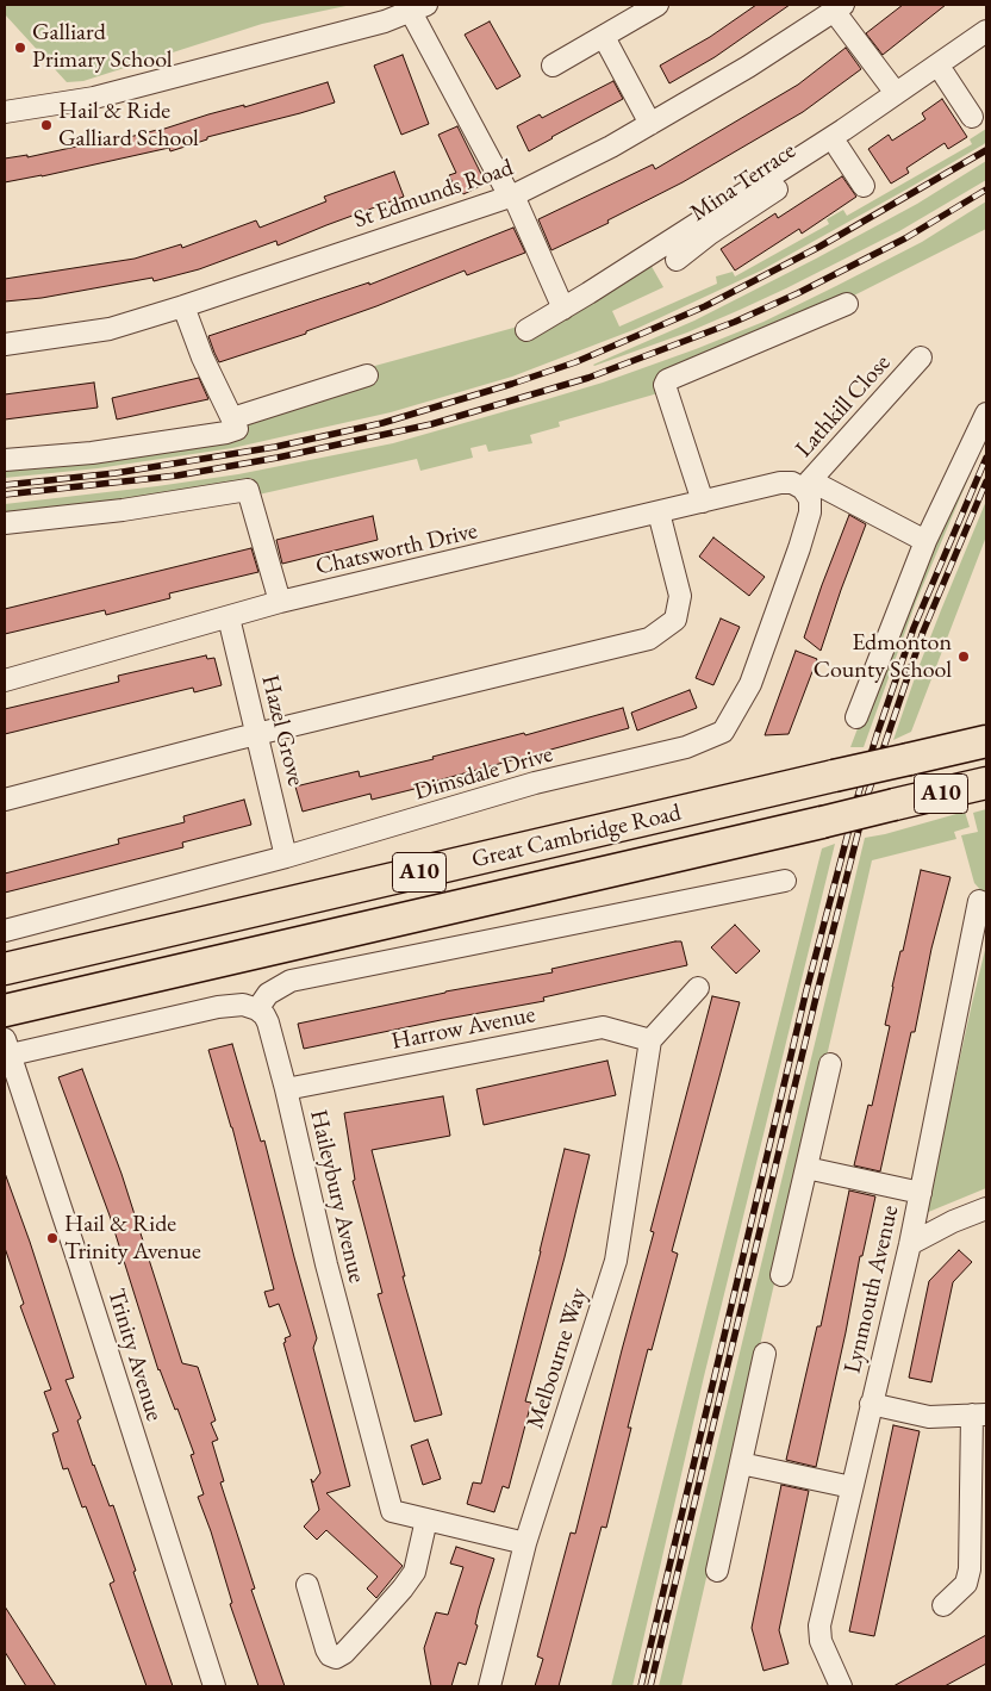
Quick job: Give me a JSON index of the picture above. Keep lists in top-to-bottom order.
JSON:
{
  "streets": {
    "highway": ["A10", "Great Cambridge Road"],
    "street": [
      "Mina Terrace",
      "St Edmunds Road",
      "Lathkill Close",
      "Chatsworth Drive",
      "Hazel Grove",
      "Dimsdale Drive",
      "Harrow Avenue",
      "Haileybury Avenue",
      "Lynmouth Avenue",
      "Trinity Avenue",
      "Melbourne Way"
    ]
  },
  "crossings": [
    ["Lathkill Close", "Chatsworth Drive"],
    ["Lathkill Close", "Dimsdale Drive"],
    ["Chatsworth Drive", "Hazel Grove"],
    ["Chatsworth Drive", "Dimsdale Drive"],
    ["Hazel Grove", "Dimsdale Drive"],
    ["Harrow Avenue", "Haileybury Avenue"],
    ["Harrow Avenue", "Melbourne Way"],
    ["Haileybury Avenue", "Melbourne Way"]
  ],
  "places": [
    "Galliard Primary School",
    "Hail & Ride Galliard School",
    "Edmonton County School",
    "Hail & Ride Trinity Avenue"
  ]
}
